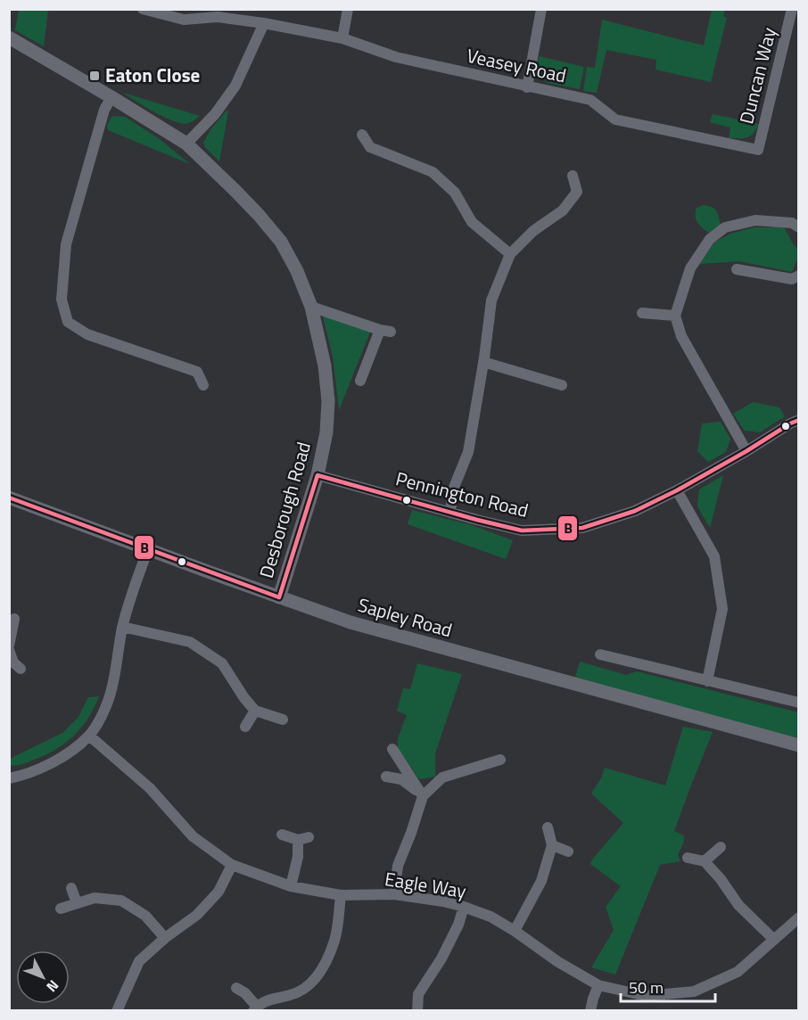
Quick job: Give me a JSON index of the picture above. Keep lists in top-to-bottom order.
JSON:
{
  "streets": {
    "street": [
      "Veasey Road",
      "Duncan Way",
      "Pennington Road",
      "Desborough Road",
      "Sapley Road",
      "Eagle Way"
    ]
  },
  "crossings": [
    ["Veasey Road", "Duncan Way"],
    ["Pennington Road", "Desborough Road"],
    ["Desborough Road", "Sapley Road"]
  ],
  "places": {
    "transit": ["Eaton Close"]
  },
  "lines": ["transit line B"],
  "scale_bar": "50 m",
  "north": "bottom right"
}
